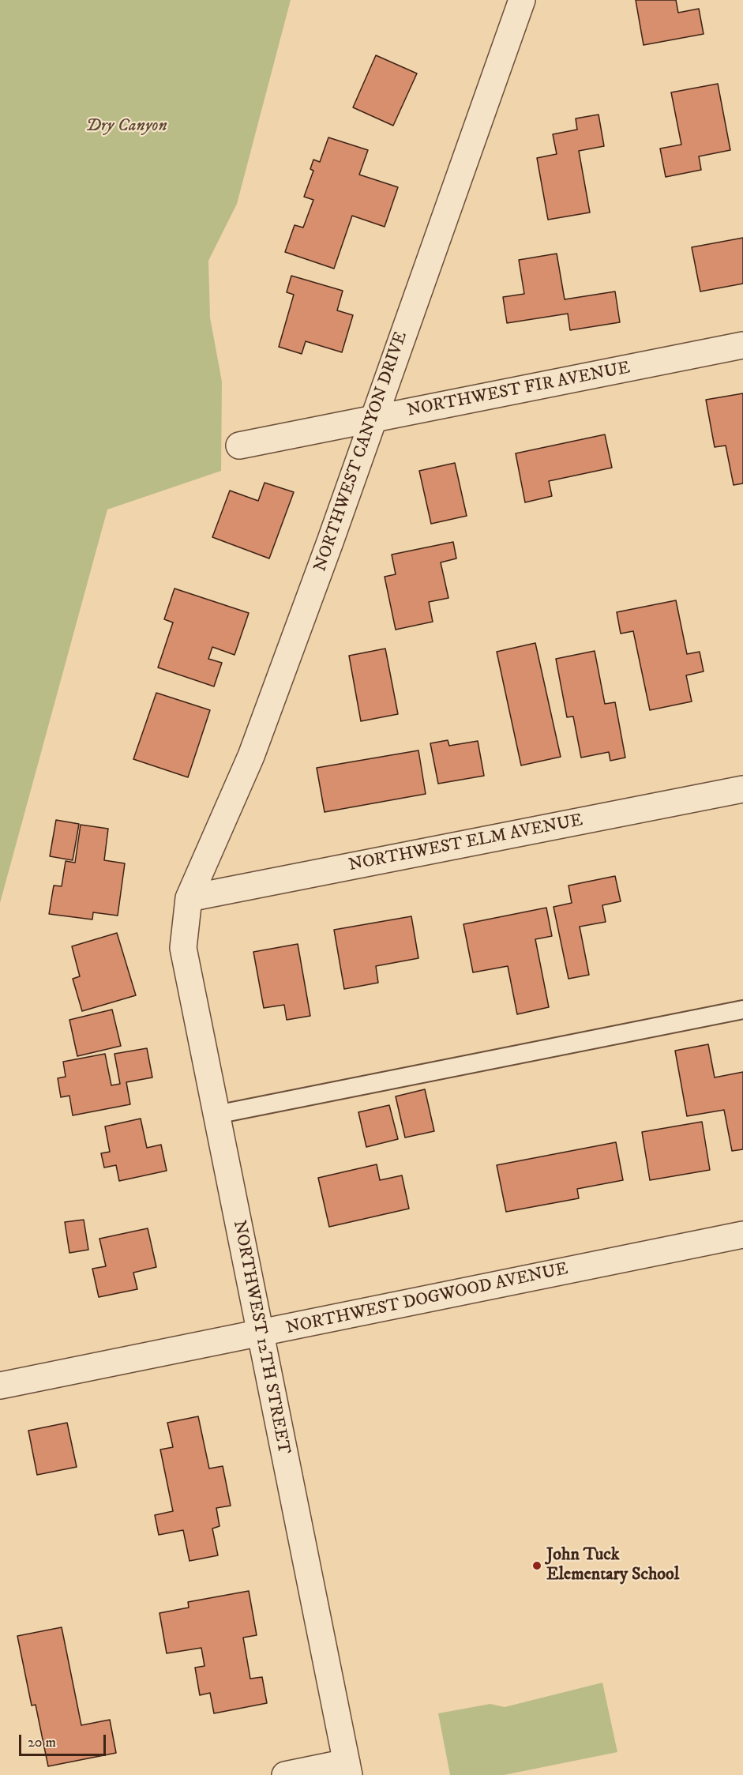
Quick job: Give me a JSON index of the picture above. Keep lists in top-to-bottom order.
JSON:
{
  "streets": {
    "street": [
      "NORTHWEST FIR AVENUE",
      "NORTHWEST CANYON DRIVE",
      "NORTHWEST ELM AVENUE",
      "NORTHWEST DOGWOOD AVENUE",
      "NORTHWEST 12TH STREET"
    ]
  },
  "crossings": [
    ["NORTHWEST FIR AVENUE", "NORTHWEST CANYON DRIVE"],
    ["NORTHWEST CANYON DRIVE", "NORTHWEST ELM AVENUE"],
    ["NORTHWEST CANYON DRIVE", "NORTHWEST 12TH STREET"],
    ["NORTHWEST ELM AVENUE", "NORTHWEST 12TH STREET"],
    ["NORTHWEST DOGWOOD AVENUE", "NORTHWEST 12TH STREET"]
  ],
  "parks": ["Dry Canyon"],
  "places": ["John Tuck Elementary School"],
  "scale_bar": "20 m"
}
